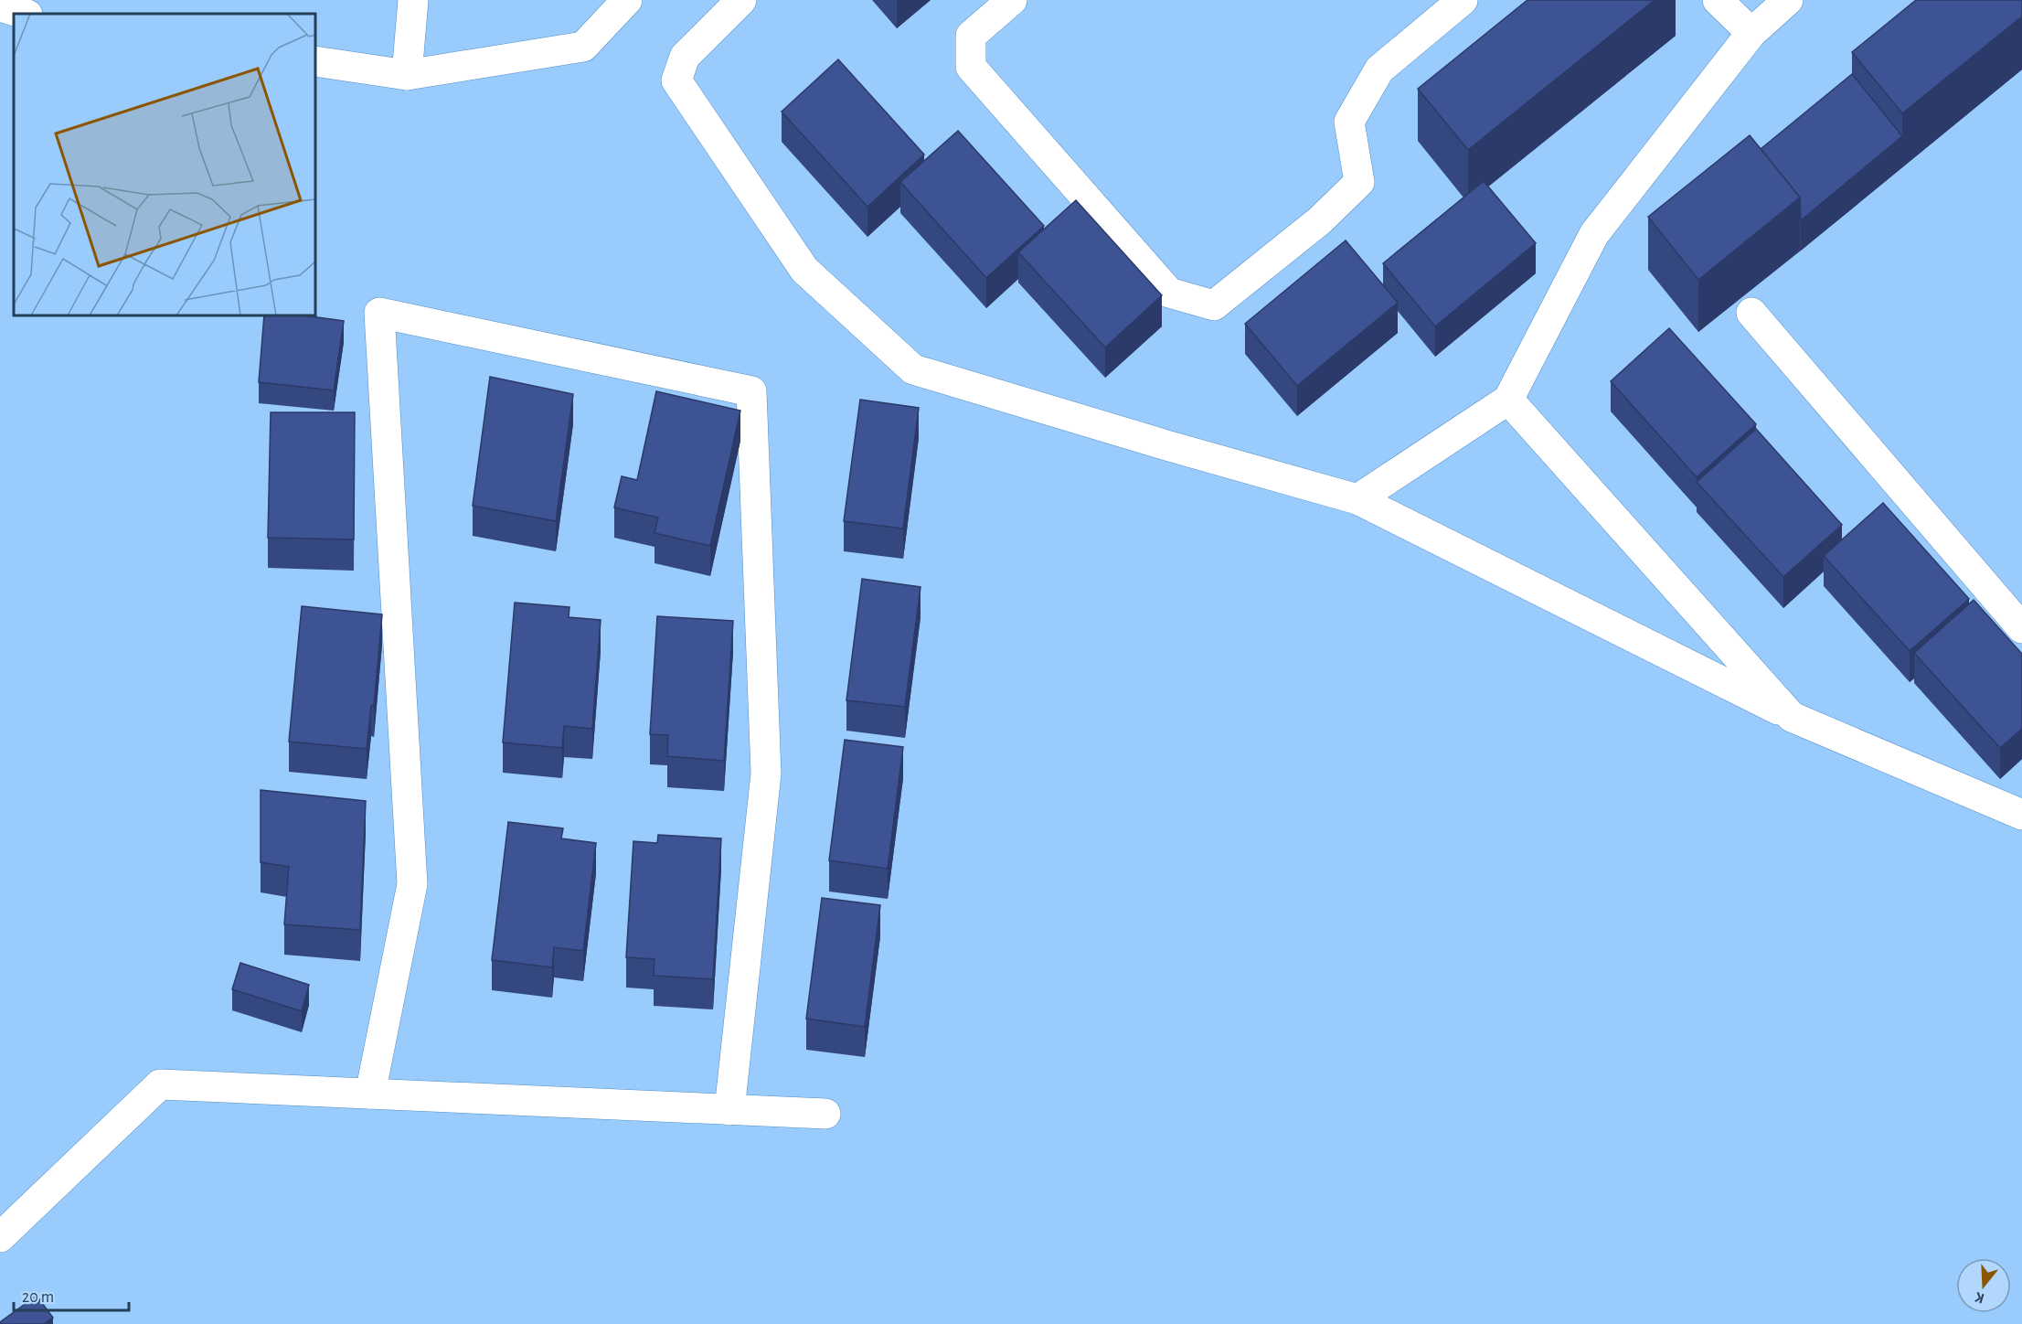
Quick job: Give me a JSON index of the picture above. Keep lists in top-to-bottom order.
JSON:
{
  "scale_bar": "20 m",
  "north": "bottom"
}
